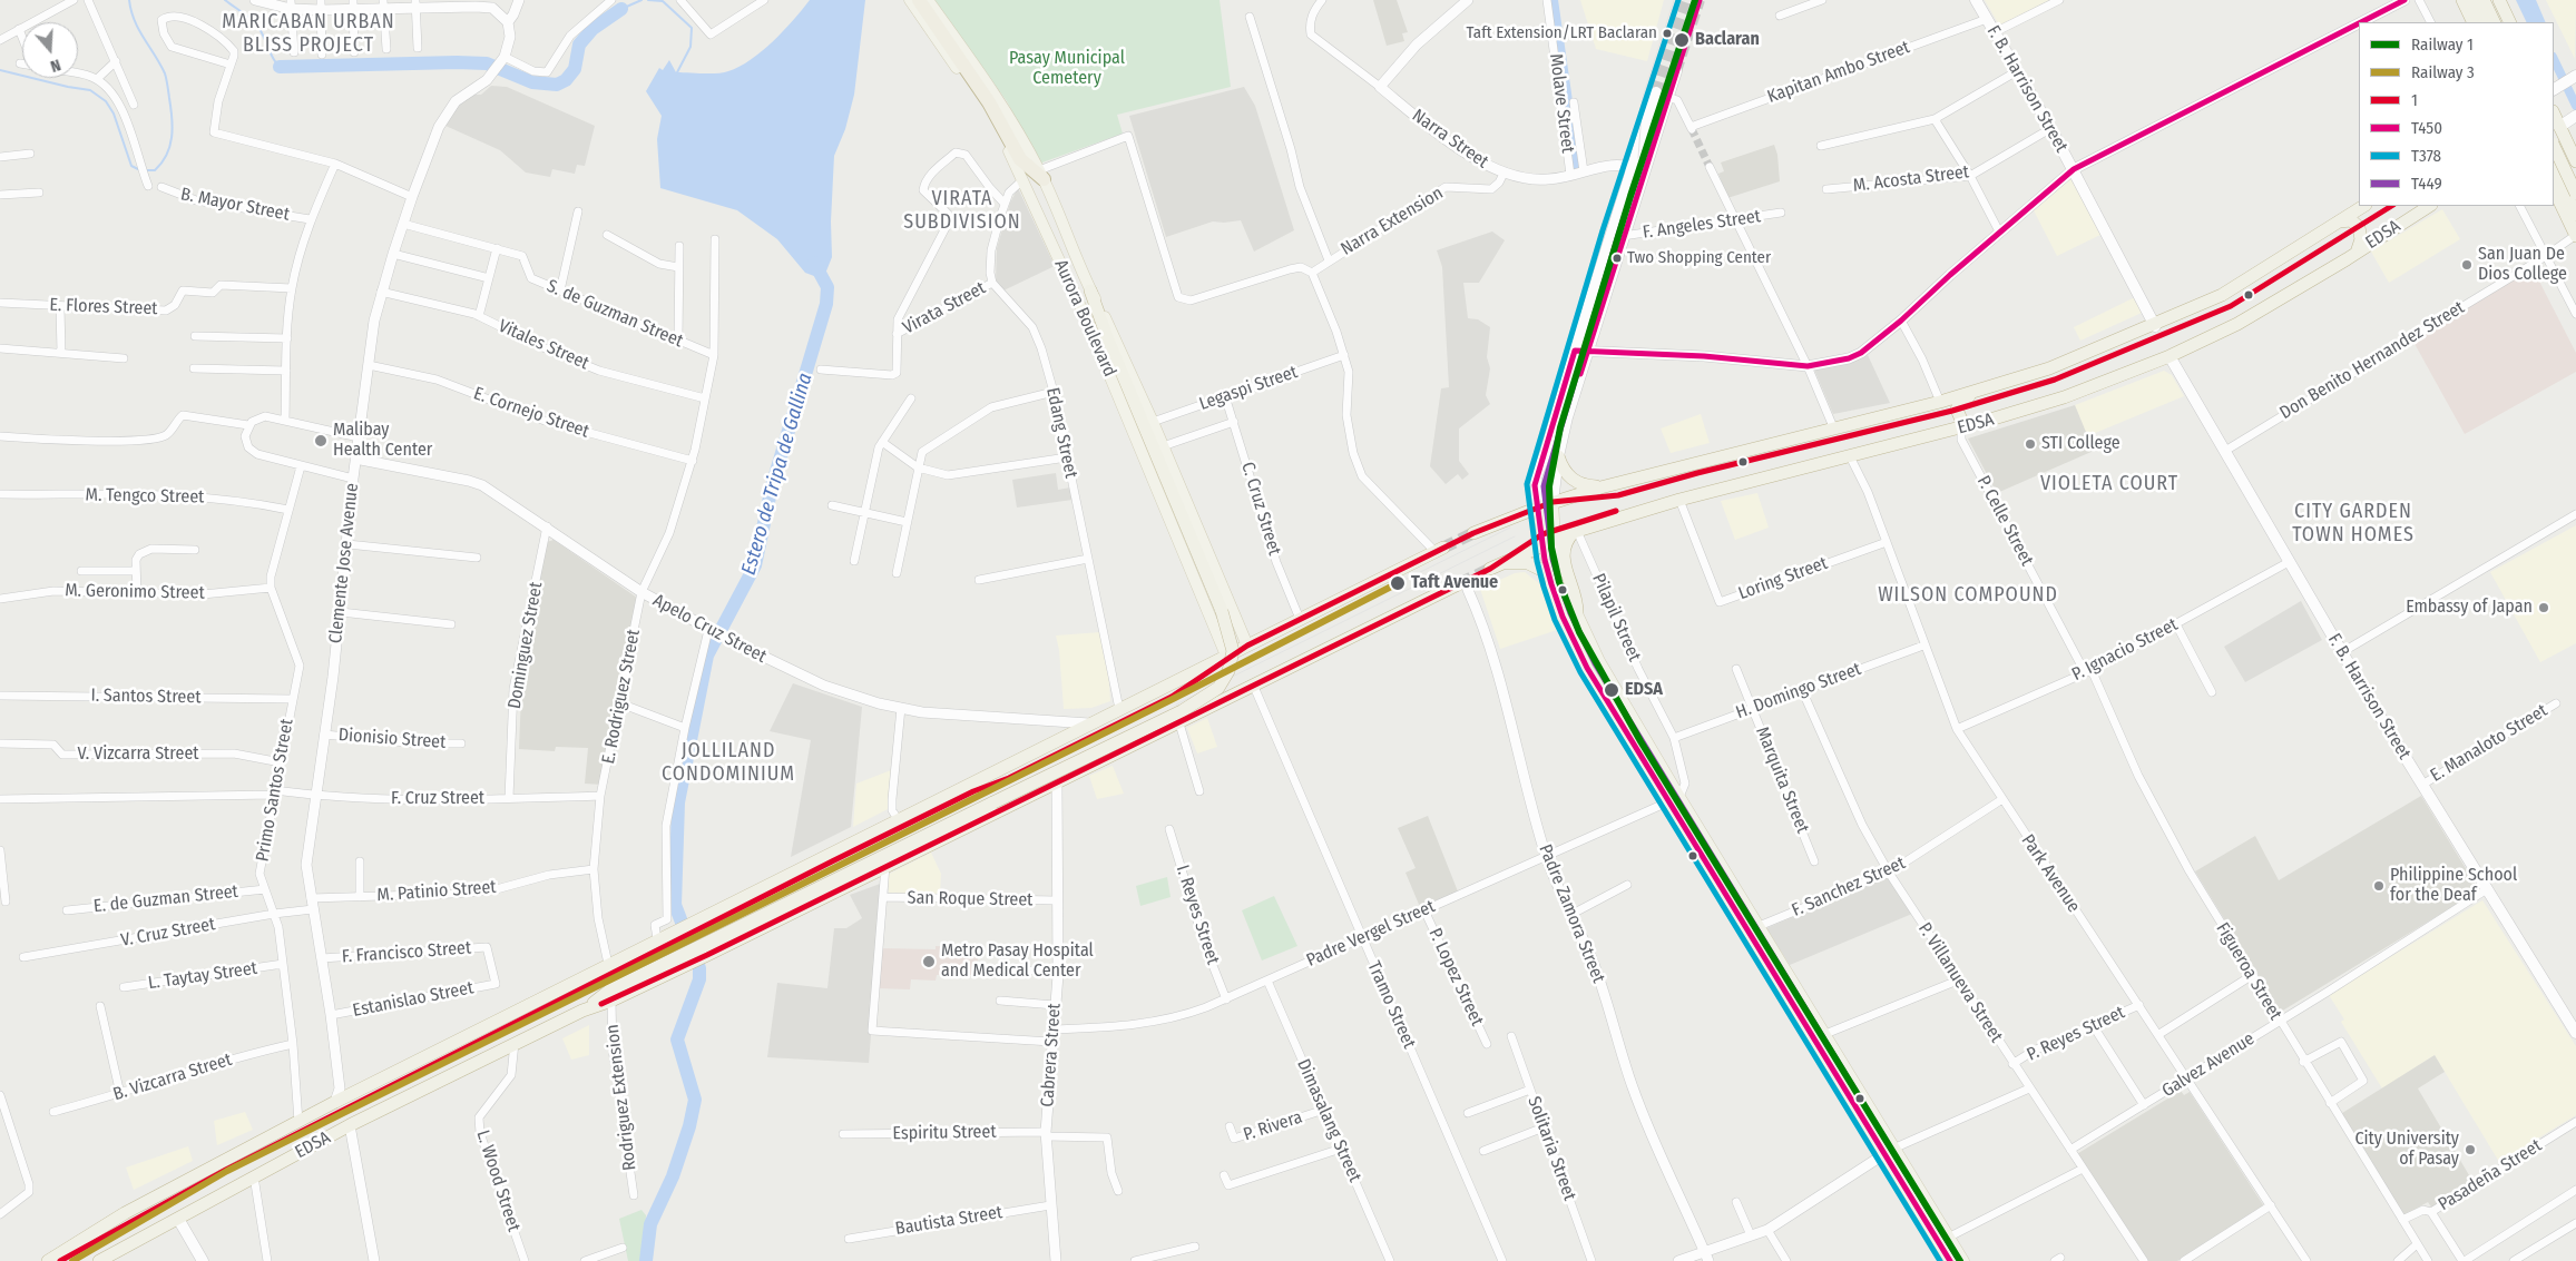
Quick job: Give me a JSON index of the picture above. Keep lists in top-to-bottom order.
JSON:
{
  "streets": {
    "highway": ["EDSA"],
    "main road": ["F. B. Harrison Street", "Aurora Boulevard"],
    "street": [
      "Kapitan Ambo Street",
      "Molave Street",
      "Narra Street",
      "M. Acosta Street",
      "B. Mayor Street",
      "Narra Extension",
      "F. Angeles Street",
      "E. Flores Street",
      "Virata Street",
      "S. de Guzman Street",
      "Vitales Street",
      "Don Benito Hernandez Street",
      "Legaspi Street",
      "E. Cornejo Street",
      "Edang Street",
      "M. Tengco Street",
      "C. Cruz Street",
      "P. Celle Street",
      "Clemente Jose Avenue",
      "Loring Street",
      "M. Geronimo Street",
      "Pilapil Street",
      "Apelo Cruz Street",
      "Dominguez Street",
      "P. Ignacio Street",
      "H. Domingo Street",
      "I. Santos Street",
      "E. Rodriguez Street",
      "Dionisio Street",
      "E. Manaloto Street",
      "V. Vizcarra Street",
      "Marquita Street",
      "Primo Santos Street",
      "F. Cruz Street",
      "Park Avenue",
      "F. Sanchez Street",
      "M. Patinio Street",
      "E. de Guzman Street",
      "San Roque Street",
      "Padre Zamora Street",
      "I. Reyes Street",
      "V. Cruz Street",
      "Padre Vergel Street",
      "F. Francisco Street",
      "Figueroa Street",
      "L. Taytay Street",
      "P. Lopez Street",
      "P. Villanueva Street",
      "Estanislao Street",
      "Tramo Street",
      "P. Reyes Street",
      "Cabrera Street",
      "Galvez Avenue",
      "B. Vizcarra Street",
      "Rodriguez Extension",
      "Dimasalang Street",
      "P. Rivera",
      "Espiritu Street",
      "Solitaria Street",
      "Pasadeña Street",
      "L. Wood Street",
      "Bautista Street"
    ]
  },
  "crossings": [
    ["Kapitan Ambo Street", "F. B. Harrison Street"],
    ["F. B. Harrison Street", "M. Acosta Street"],
    ["F. B. Harrison Street", "EDSA"],
    ["F. B. Harrison Street", "Don Benito Hernandez Street"],
    ["F. B. Harrison Street", "P. Ignacio Street"],
    ["F. B. Harrison Street", "E. Manaloto Street"],
    ["F. B. Harrison Street", "Galvez Avenue"],
    ["Molave Street", "Narra Street"],
    ["Narra Street", "Narra Extension"],
    ["EDSA", "Aurora Boulevard"],
    ["EDSA", "Edang Street"],
    ["EDSA", "C. Cruz Street"],
    ["EDSA", "P. Celle Street"],
    ["EDSA", "Clemente Jose Avenue"],
    ["EDSA", "Loring Street"],
    ["EDSA", "Pilapil Street"],
    ["EDSA", "Apelo Cruz Street"],
    ["EDSA", "E. Rodriguez Street"],
    ["EDSA", "Primo Santos Street"],
    ["EDSA", "Park Avenue"],
    ["EDSA", "Padre Zamora Street"],
    ["EDSA", "Tramo Street"],
    ["EDSA", "Cabrera Street"],
    ["EDSA", "Rodriguez Extension"],
    ["EDSA", "L. Wood Street"],
    ["Virata Street", "Edang Street"],
    ["S. de Guzman Street", "Clemente Jose Avenue"],
    ["S. de Guzman Street", "E. Rodriguez Street"],
    ["Aurora Boulevard", "Legaspi Street"],
    ["Vitales Street", "Clemente Jose Avenue"],
    ["Vitales Street", "E. Rodriguez Street"],
    ["Legaspi Street", "C. Cruz Street"],
    ["E. Cornejo Street", "Clemente Jose Avenue"],
    ["E. Cornejo Street", "E. Rodriguez Street"],
    ["M. Tengco Street", "Primo Santos Street"],
    ["P. Celle Street", "P. Ignacio Street"],
    ["P. Celle Street", "Figueroa Street"],
    ["Clemente Jose Avenue", "Apelo Cruz Street"],
    ["Clemente Jose Avenue", "Dionisio Street"],
    ["Clemente Jose Avenue", "F. Cruz Street"],
    ["Clemente Jose Avenue", "M. Patinio Street"],
    ["Clemente Jose Avenue", "V. Cruz Street"],
    ["Clemente Jose Avenue", "F. Francisco Street"],
    ["Clemente Jose Avenue", "Estanislao Street"],
    ["Loring Street", "Park Avenue"],
    ["M. Geronimo Street", "Primo Santos Street"],
    ["Pilapil Street", "H. Domingo Street"],
    ["Pilapil Street", "Padre Vergel Street"],
    ["Apelo Cruz Street", "Dominguez Street"],
    ["Apelo Cruz Street", "E. Rodriguez Street"],
    ["Dominguez Street", "F. Cruz Street"],
    ["P. Ignacio Street", "Park Avenue"],
    ["P. Ignacio Street", "Figueroa Street"],
    ["H. Domingo Street", "Marquita Street"],
    ["H. Domingo Street", "Park Avenue"],
    ["H. Domingo Street", "P. Villanueva Street"],
    ["I. Santos Street", "Primo Santos Street"],
    ["E. Rodriguez Street", "F. Cruz Street"],
    ["E. Rodriguez Street", "M. Patinio Street"],
    ["V. Vizcarra Street", "Primo Santos Street"],
    ["Primo Santos Street", "F. Cruz Street"],
    ["Primo Santos Street", "E. de Guzman Street"],
    ["Primo Santos Street", "V. Cruz Street"],
    ["Primo Santos Street", "L. Taytay Street"],
    ["Primo Santos Street", "B. Vizcarra Street"],
    ["Park Avenue", "F. Sanchez Street"],
    ["Park Avenue", "P. Reyes Street"],
    ["Park Avenue", "Galvez Avenue"],
    ["F. Sanchez Street", "P. Villanueva Street"],
    ["San Roque Street", "Cabrera Street"],
    ["Padre Zamora Street", "Padre Vergel Street"],
    ["I. Reyes Street", "Padre Vergel Street"],
    ["Padre Vergel Street", "P. Lopez Street"],
    ["Padre Vergel Street", "Tramo Street"],
    ["Padre Vergel Street", "Cabrera Street"],
    ["Padre Vergel Street", "Dimasalang Street"],
    ["F. Francisco Street", "Estanislao Street"],
    ["Figueroa Street", "Galvez Avenue"],
    ["Figueroa Street", "Pasadeña Street"],
    ["P. Villanueva Street", "P. Reyes Street"],
    ["P. Villanueva Street", "Galvez Avenue"],
    ["Cabrera Street", "Espiritu Street"],
    ["Cabrera Street", "Bautista Street"],
    ["Dimasalang Street", "P. Rivera"]
  ],
  "districts": [
    "MARICABAN URBAN BLISS PROJECT",
    "VIRATA SUBDIVISION",
    "VIOLETA COURT",
    "CITY GARDEN TOWN HOMES",
    "WILSON COMPOUND",
    "JOLLILAND CONDOMINIUM"
  ],
  "water": ["Estero de Tripa de Gallina"],
  "parks": ["Pasay Municipal Cemetery"],
  "places": [
    "Taft Extension/LRT Baclaran",
    "Baclaran",
    "Two Shopping Center",
    "San Juan De Dios College",
    "Malibay Health Center",
    "STI College",
    "Taft Avenue",
    "Embassy of Japan",
    "EDSA",
    "Philippine School for the Deaf",
    "Metro Pasay Hospital and Medical Center",
    "City University of Pasay"
  ],
  "lines": [
    "rail line 1",
    "transit line T450",
    "transit line T378",
    "transit line T449",
    "transit line 1",
    "rail line 3"
  ],
  "legend": [
    "Railway 1",
    "Railway 3",
    "1",
    "T450",
    "T378",
    "T449"
  ],
  "north": "bottom"
}
